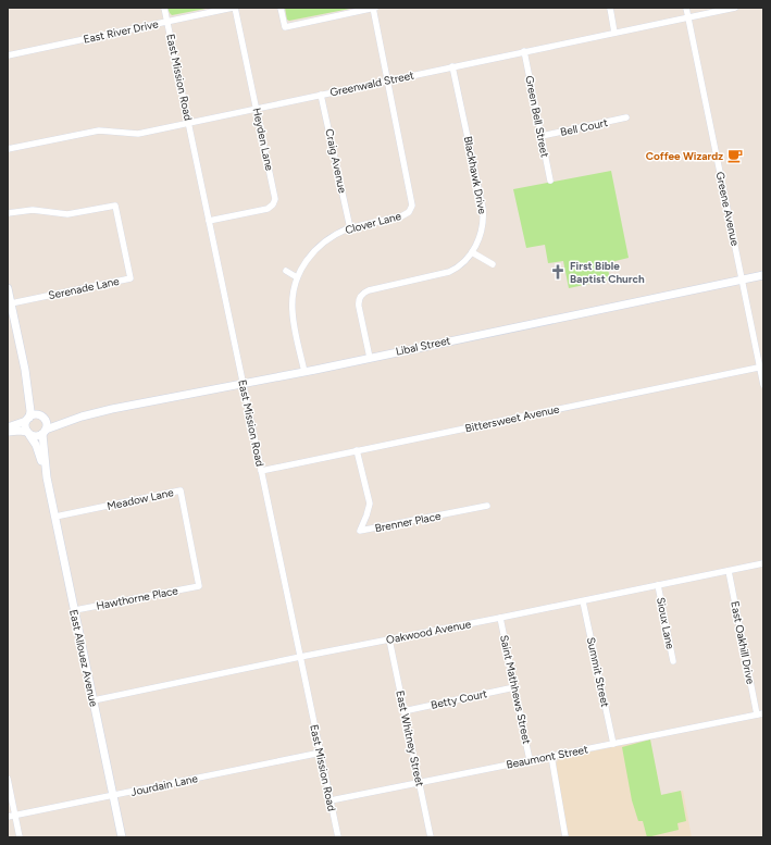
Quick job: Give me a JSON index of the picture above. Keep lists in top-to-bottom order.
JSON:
{
  "streets": {
    "street": [
      "East River Drive",
      "East Mission Road",
      "Greenwald Street",
      "Green Bell Street",
      "Bell Court",
      "Heyden Lane",
      "Craig Avenue",
      "Blackhawk Drive",
      "Greene Avenue",
      "Clover Lane",
      "Serenade Lane",
      "Libal Street",
      "Bittersweet Avenue",
      "Meadow Lane",
      "Brenner Place",
      "Hawthorne Place",
      "Sioux Lane",
      "Oakwood Avenue",
      "East Oakhill Drive",
      "East Allouez Avenue",
      "Summit Street",
      "Saint Mathhews Street",
      "Betty Court",
      "East Whitney Street",
      "Beaumont Street",
      "Jourdain Lane"
    ]
  },
  "crossings": [
    ["East River Drive", "East Mission Road"],
    ["East River Drive", "Heyden Lane"],
    ["East Mission Road", "Greenwald Street"],
    ["East Mission Road", "Heyden Lane"],
    ["East Mission Road", "Libal Street"],
    ["East Mission Road", "Bittersweet Avenue"],
    ["East Mission Road", "Oakwood Avenue"],
    ["East Mission Road", "Beaumont Street"],
    ["East Mission Road", "Jourdain Lane"],
    ["Greenwald Street", "Green Bell Street"],
    ["Greenwald Street", "Heyden Lane"],
    ["Greenwald Street", "Craig Avenue"],
    ["Greenwald Street", "Blackhawk Drive"],
    ["Greenwald Street", "Greene Avenue"],
    ["Greenwald Street", "Clover Lane"],
    ["Green Bell Street", "Bell Court"],
    ["Craig Avenue", "Clover Lane"],
    ["Blackhawk Drive", "Libal Street"],
    ["Greene Avenue", "Libal Street"],
    ["Greene Avenue", "Bittersweet Avenue"],
    ["Clover Lane", "Libal Street"],
    ["Libal Street", "East Allouez Avenue"],
    ["Bittersweet Avenue", "Brenner Place"],
    ["Meadow Lane", "Hawthorne Place"],
    ["Meadow Lane", "East Allouez Avenue"],
    ["Hawthorne Place", "East Allouez Avenue"],
    ["Sioux Lane", "Oakwood Avenue"],
    ["Oakwood Avenue", "East Oakhill Drive"],
    ["Oakwood Avenue", "East Allouez Avenue"],
    ["Oakwood Avenue", "Summit Street"],
    ["Oakwood Avenue", "Saint Mathhews Street"],
    ["Oakwood Avenue", "East Whitney Street"],
    ["East Oakhill Drive", "Beaumont Street"],
    ["East Allouez Avenue", "Jourdain Lane"],
    ["Summit Street", "Beaumont Street"],
    ["Saint Mathhews Street", "Betty Court"],
    ["Saint Mathhews Street", "Beaumont Street"],
    ["Betty Court", "East Whitney Street"],
    ["East Whitney Street", "Beaumont Street"]
  ],
  "places": {
    "cafe": ["Coffee Wizardz"],
    "church": ["First Bible Baptist Church"]
  }
}
